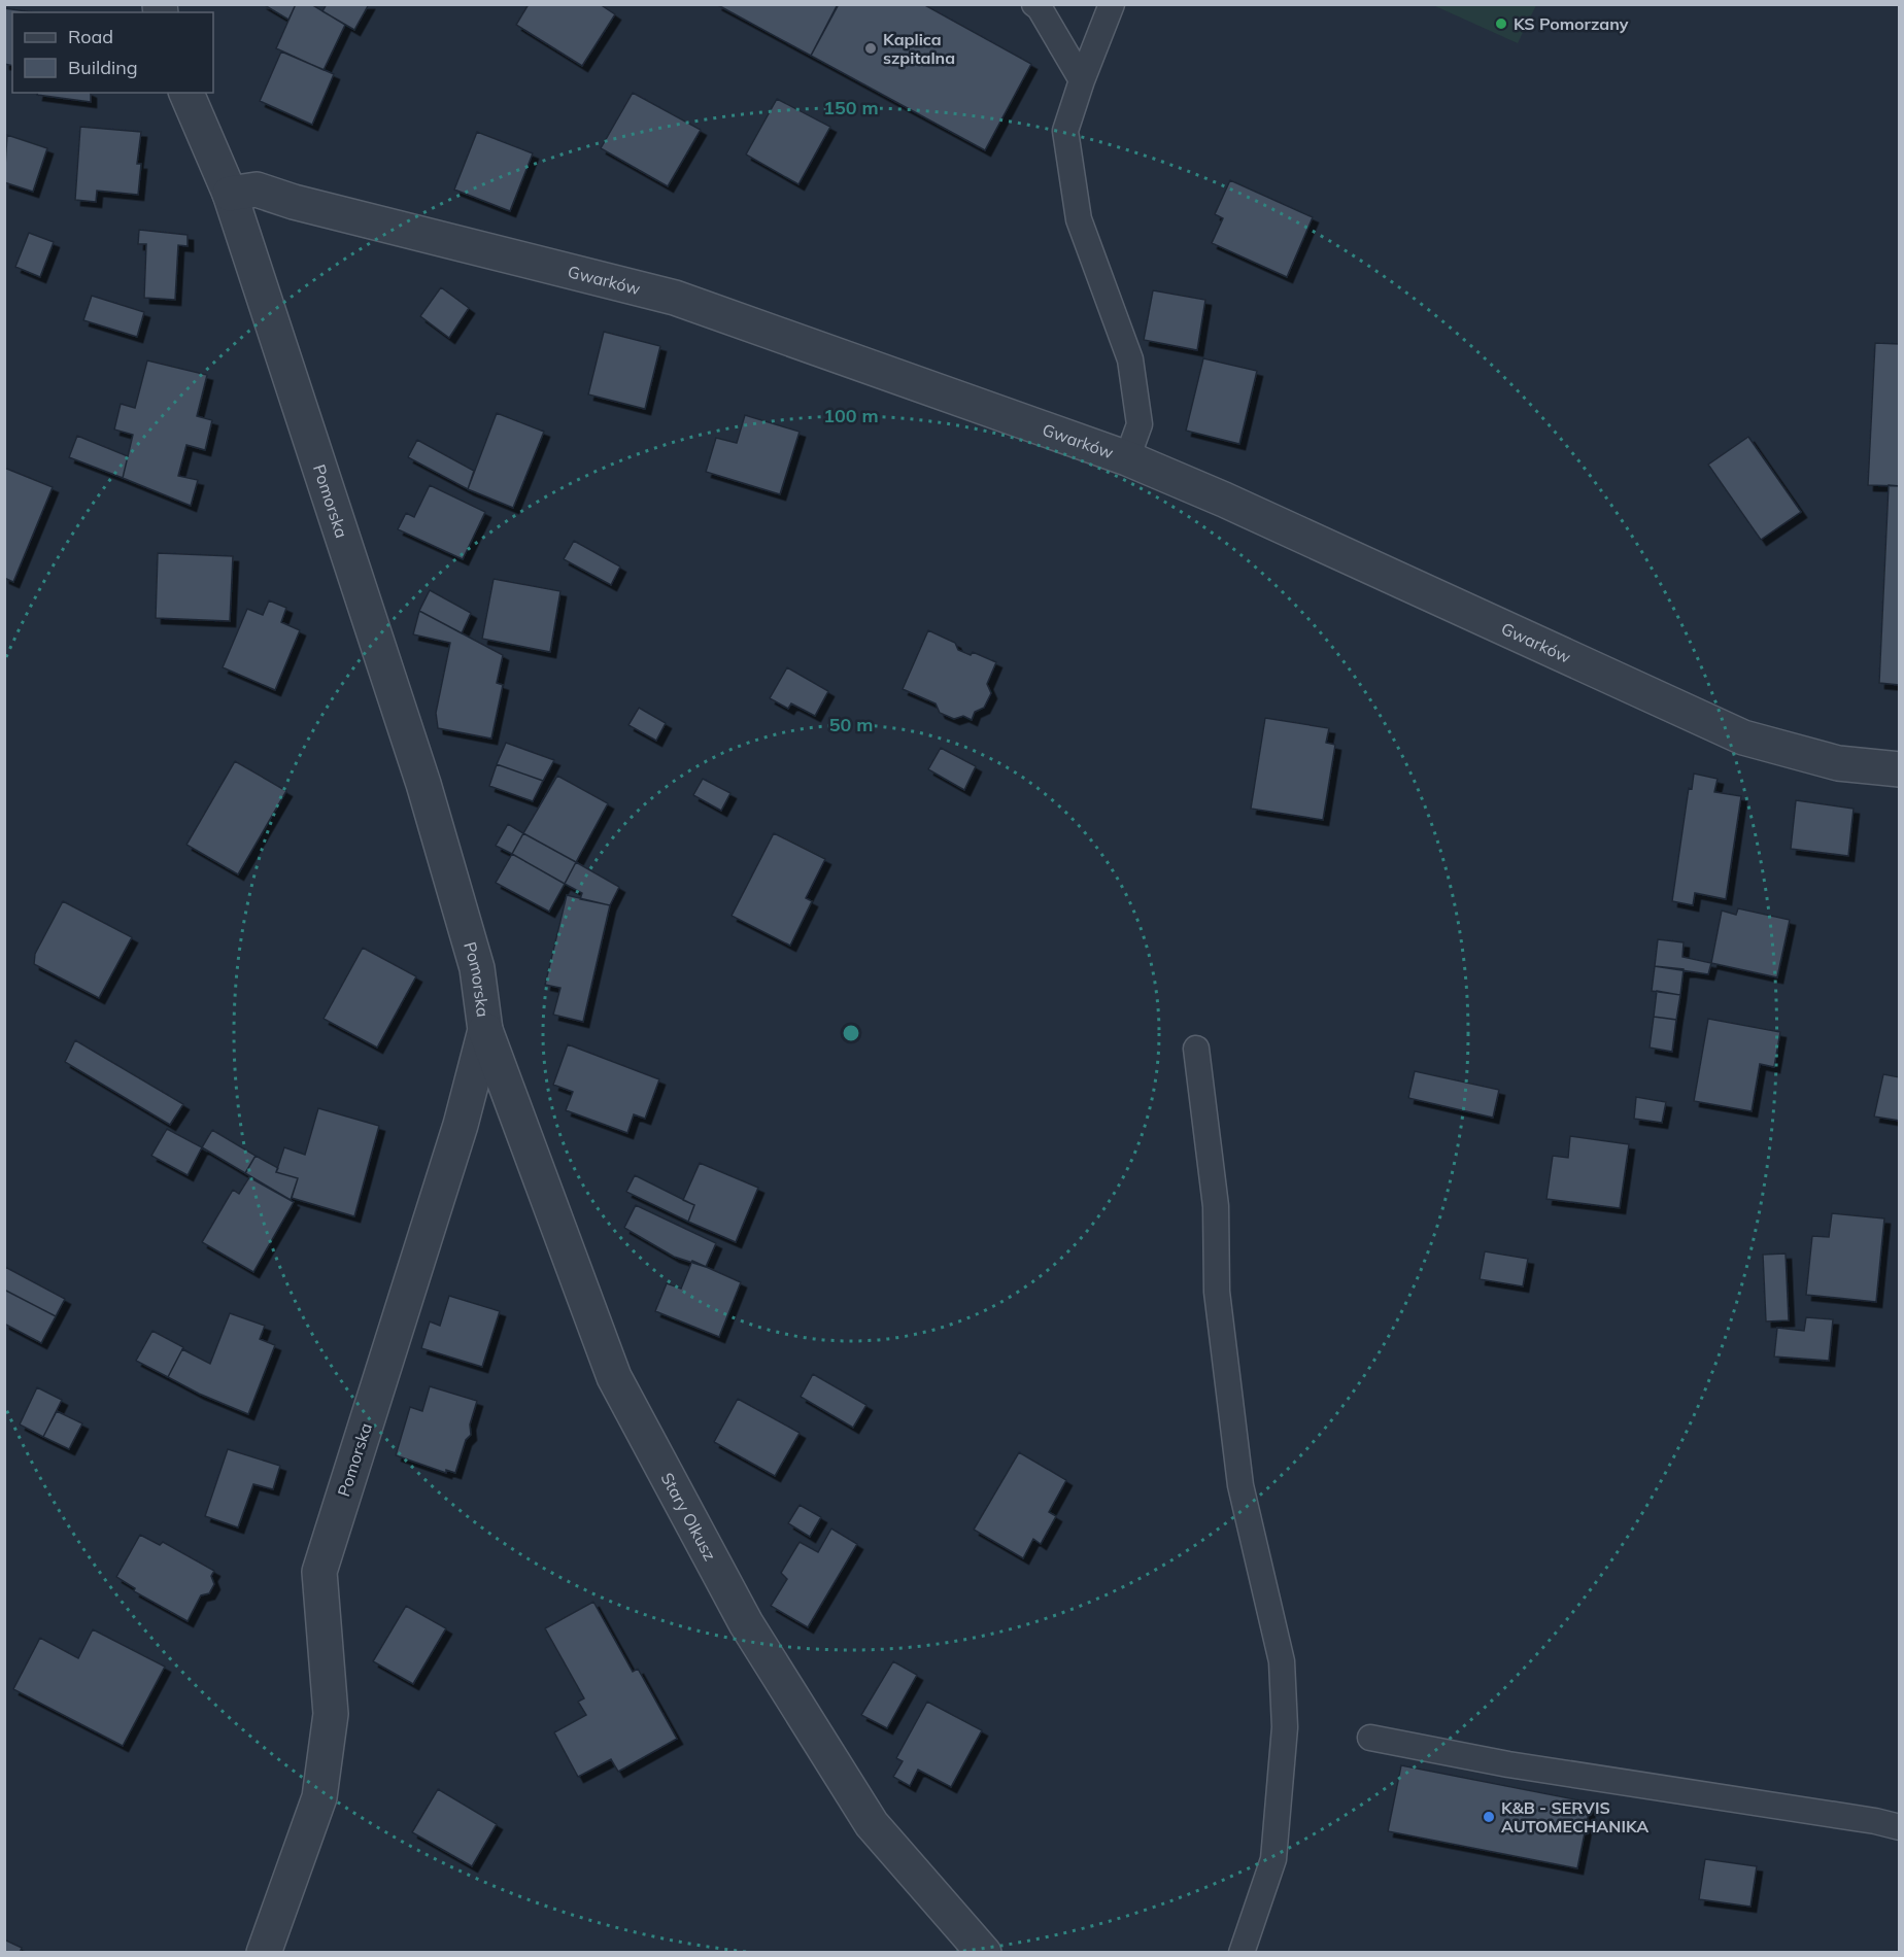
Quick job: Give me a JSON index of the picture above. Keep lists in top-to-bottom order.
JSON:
{
  "streets": {
    "street": ["Gwarków", "Pomorska", "Stary Olkusz"]
  },
  "crossings": [
    ["Gwarków", "Pomorska"],
    ["Pomorska", "Stary Olkusz"]
  ],
  "places": ["KS Pomorzany", "Kaplica szpitalna", "K&B - SERVIS AUTOMECHANIKA"],
  "legend": ["Road", "Building"],
  "rings": ["150 m", "100 m", "50 m"]
}
